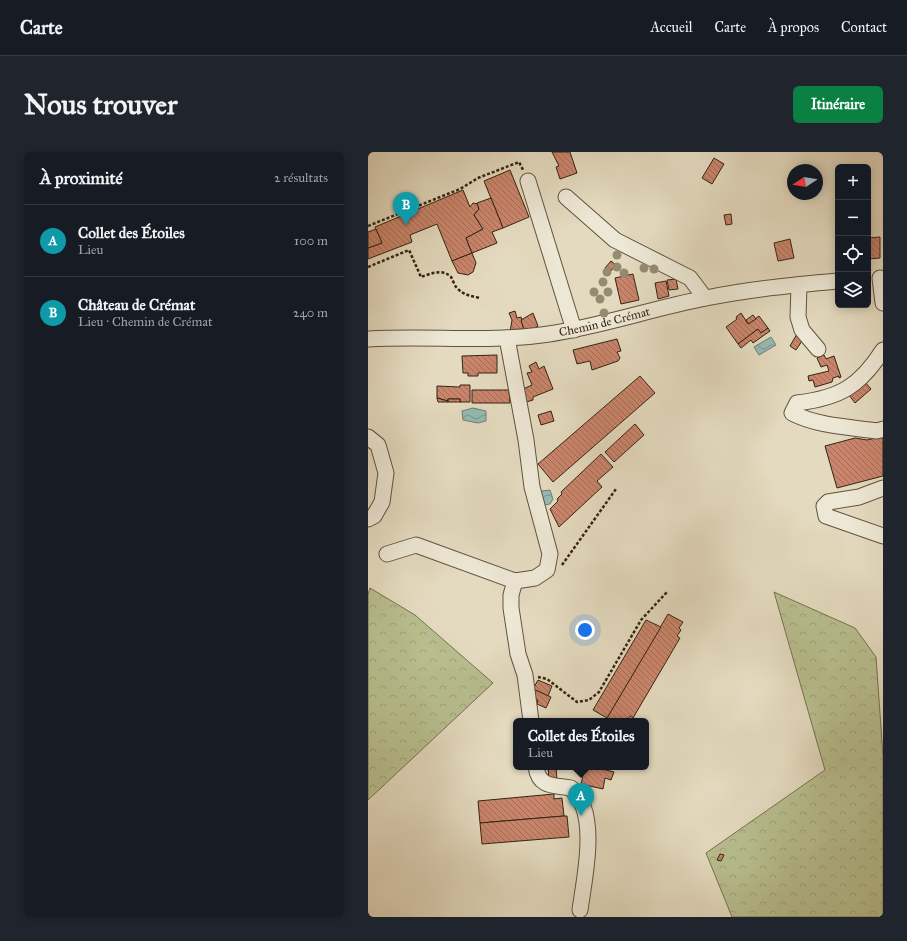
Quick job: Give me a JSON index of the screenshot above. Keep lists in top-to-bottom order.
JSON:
{
  "streets": {
    "street": ["Chemin de Crémat"]
  },
  "north": "left",
  "page": {
    "header": "Carte",
    "nav": [
      "Accueil",
      "Carte",
      "À propos",
      "Contact"
    ],
    "buttons": "Itinéraire",
    "title": "Nous trouver",
    "heading": ["À proximité", "2 résultats"],
    "map_buttons": ["+", "−"],
    "pins": ["B", "A"],
    "list": [
      {
        "mark": "A",
        "name": "Collet des Étoiles",
        "note": "Lieu",
        "value": "100 m"
      },
      {
        "mark": "B",
        "name": "Château de Crémat",
        "note": "Lieu · Chemin de Crémat",
        "value": "240 m"
      }
    ],
    "popup": ["Collet des Étoiles", "Lieu"]
  }
}
